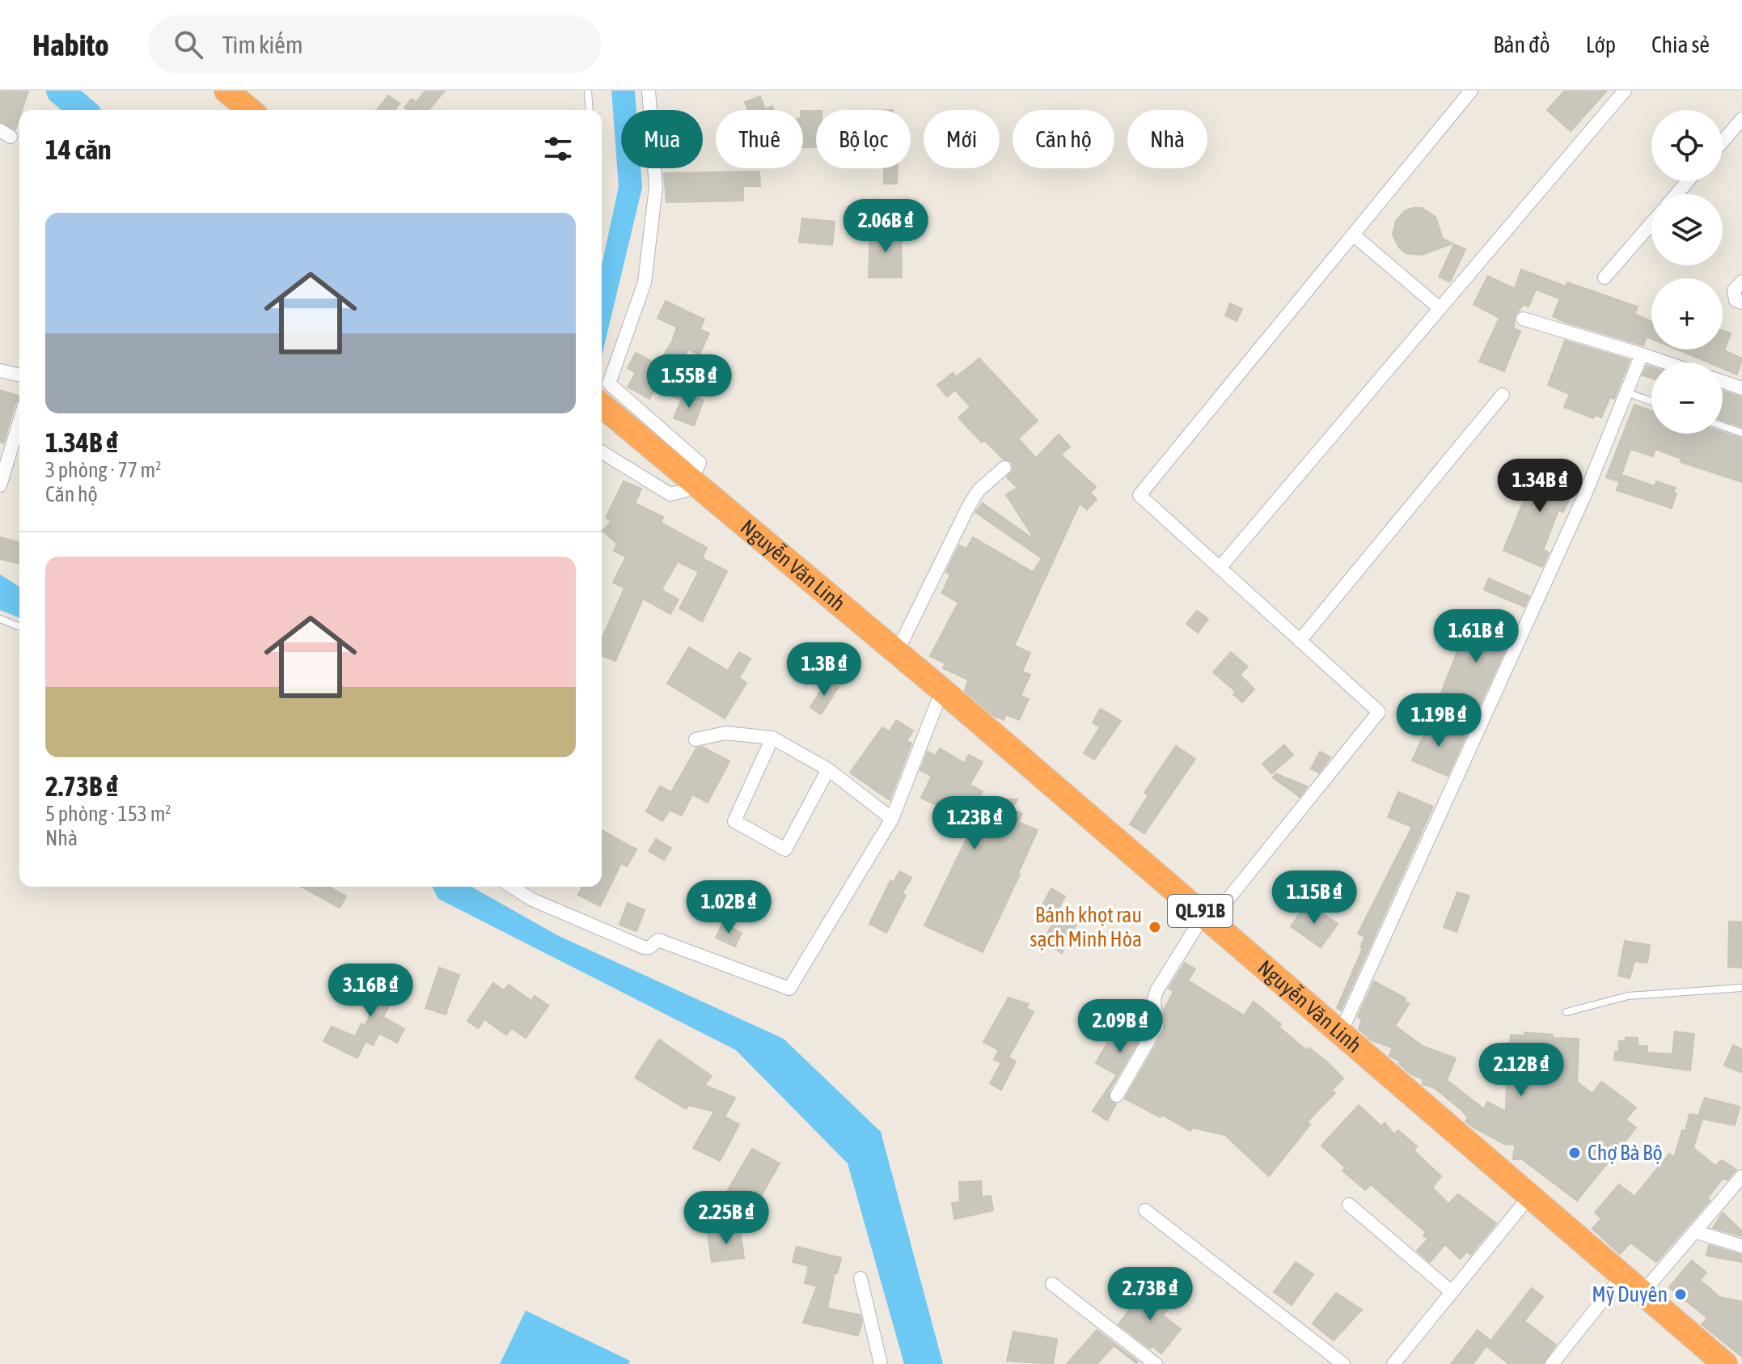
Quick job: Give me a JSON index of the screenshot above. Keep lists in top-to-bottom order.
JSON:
{
  "streets": {
    "highway": ["Nguyễn Văn Linh", "QL.91B"]
  },
  "places": ["Bánh khọt rau sạch Minh Hòa", "Chợ Bà Bộ", "Mỹ Duyên"],
  "page": {
    "header": "Habito",
    "search": "Tìm kiếm",
    "nav": ["Bản đồ", "Lớp", "Chia sẻ"],
    "map_buttons": ["+", "−"],
    "chip": [
      "Mua",
      "Thuê",
      "Bộ lọc",
      "Mới",
      "Căn hộ",
      "Nhà"
    ],
    "heading": "14 căn",
    "list": [
      {
        "name": "1.34B ₫",
        "note": "3 phòng · 77 m² · Căn hộ"
      },
      {
        "name": "2.73B ₫",
        "note": "5 phòng · 153 m² · Nhà"
      }
    ],
    "price": [
      "2.06B ₫",
      "1.55B ₫",
      "1.34B ₫",
      "1.61B ₫",
      "1.3B ₫",
      "1.19B ₫",
      "1.23B ₫",
      "1.15B ₫",
      "1.02B ₫",
      "3.16B ₫",
      "2.09B ₫",
      "2.12B ₫",
      "2.25B ₫",
      "2.73B ₫"
    ]
  }
}
